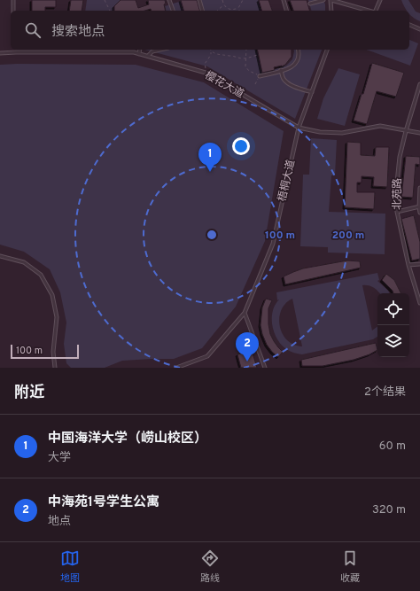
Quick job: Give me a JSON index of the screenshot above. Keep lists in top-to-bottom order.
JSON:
{
  "streets": {
    "lane": ["樱花大道", "梧桐大道", "北苑路"]
  },
  "crossings": [
    ["樱花大道", "梧桐大道"],
    ["樱花大道", "北苑路"]
  ],
  "scale_bar": "100 m",
  "page": {
    "search": "搜索地点",
    "pins": ["1", "2"],
    "scale": "100 m",
    "heading": ["附近", "2个结果"],
    "list": [
      {
        "mark": "1",
        "name": "中国海洋大学（崂山校区）",
        "note": "大学",
        "value": "60 m"
      },
      {
        "mark": "2",
        "name": "中海苑1号学生公寓",
        "note": "地点",
        "value": "320 m"
      }
    ],
    "nav": ["地图", "路线", "收藏"]
  },
  "rings": ["100 m", "200 m"]
}
